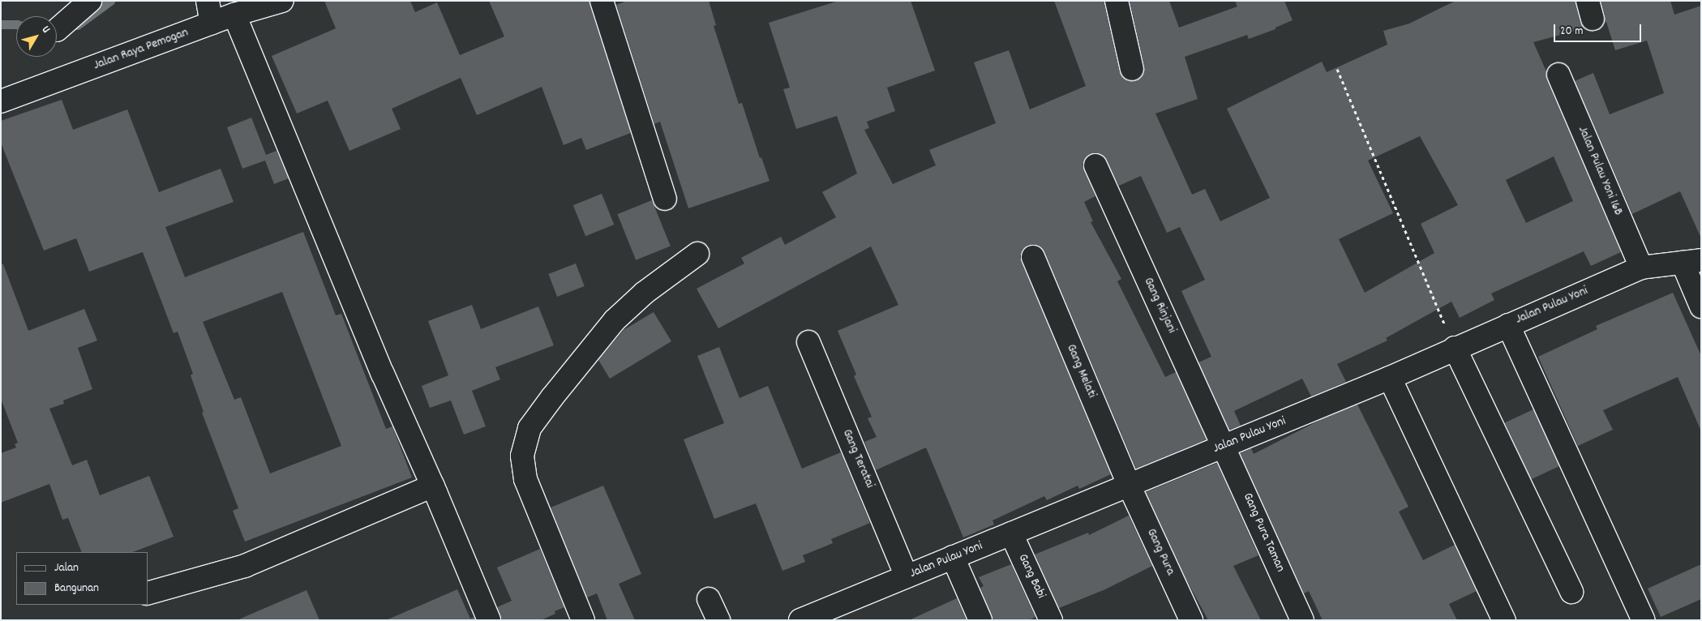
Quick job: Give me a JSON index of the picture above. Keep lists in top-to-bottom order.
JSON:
{
  "streets": {
    "street": [
      "Jalan Raya Pemogan",
      "Jalan Pulau Yoni 16B",
      "Gang Rinjani",
      "Jalan Pulau Yoni",
      "Gang Melati",
      "Gang Teratai",
      "Gang Pura Taman",
      "Gang Pura",
      "Gang Babi"
    ]
  },
  "crossings": [
    ["Jalan Pulau Yoni 16B", "Jalan Pulau Yoni"],
    ["Gang Rinjani", "Jalan Pulau Yoni"],
    ["Gang Rinjani", "Gang Pura Taman"],
    ["Jalan Pulau Yoni", "Gang Melati"],
    ["Jalan Pulau Yoni", "Gang Teratai"],
    ["Jalan Pulau Yoni", "Gang Pura Taman"],
    ["Jalan Pulau Yoni", "Gang Pura"],
    ["Jalan Pulau Yoni", "Gang Babi"],
    ["Gang Melati", "Gang Pura"]
  ],
  "legend": ["Jalan", "Bangunan"],
  "scale_bar": "20 m",
  "north": "top right"
}
